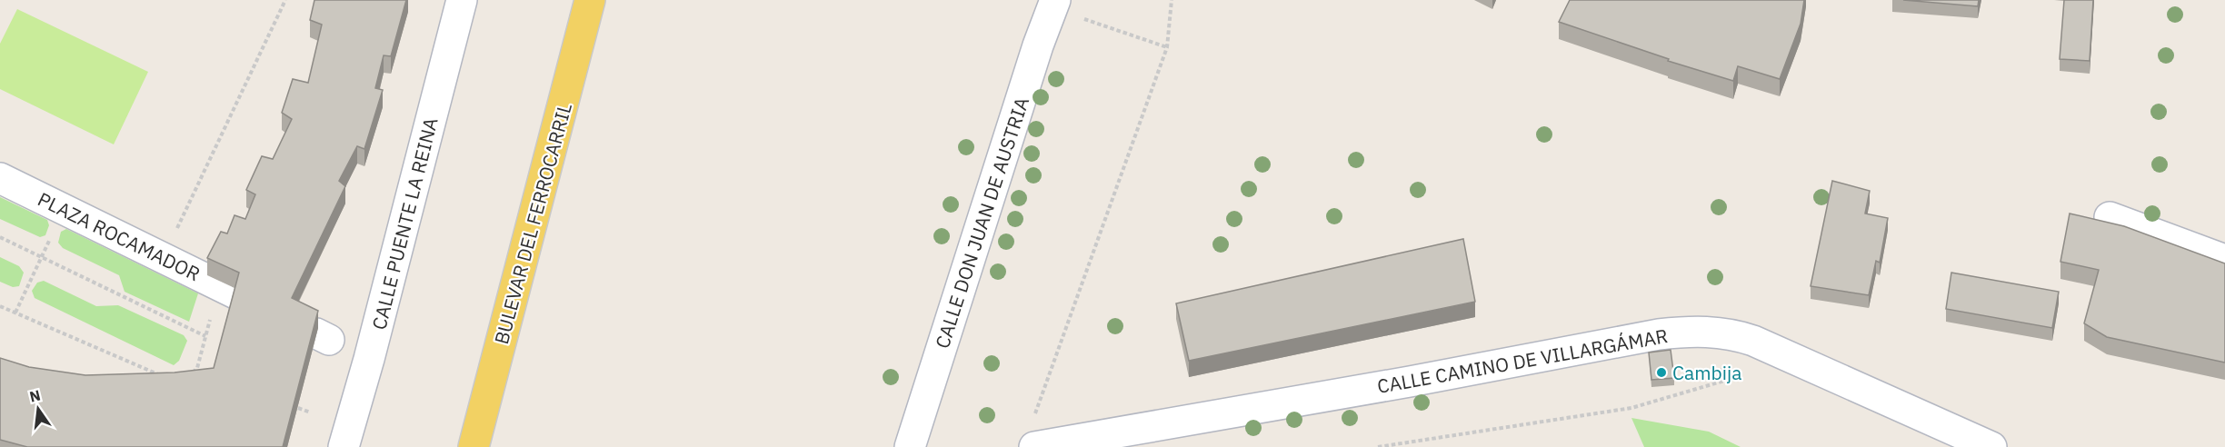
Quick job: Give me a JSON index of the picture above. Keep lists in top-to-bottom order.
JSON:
{
  "streets": {
    "main road": ["BULEVAR DEL FERROCARRIL"],
    "street": [
      "CALLE DON JUAN DE AUSTRIA",
      "CALLE PUENTE LA REINA",
      "PLAZA ROCAMADOR",
      "CALLE CAMINO DE VILLARGÁMAR"
    ]
  },
  "places": ["Cambija"],
  "north": "top"
}
